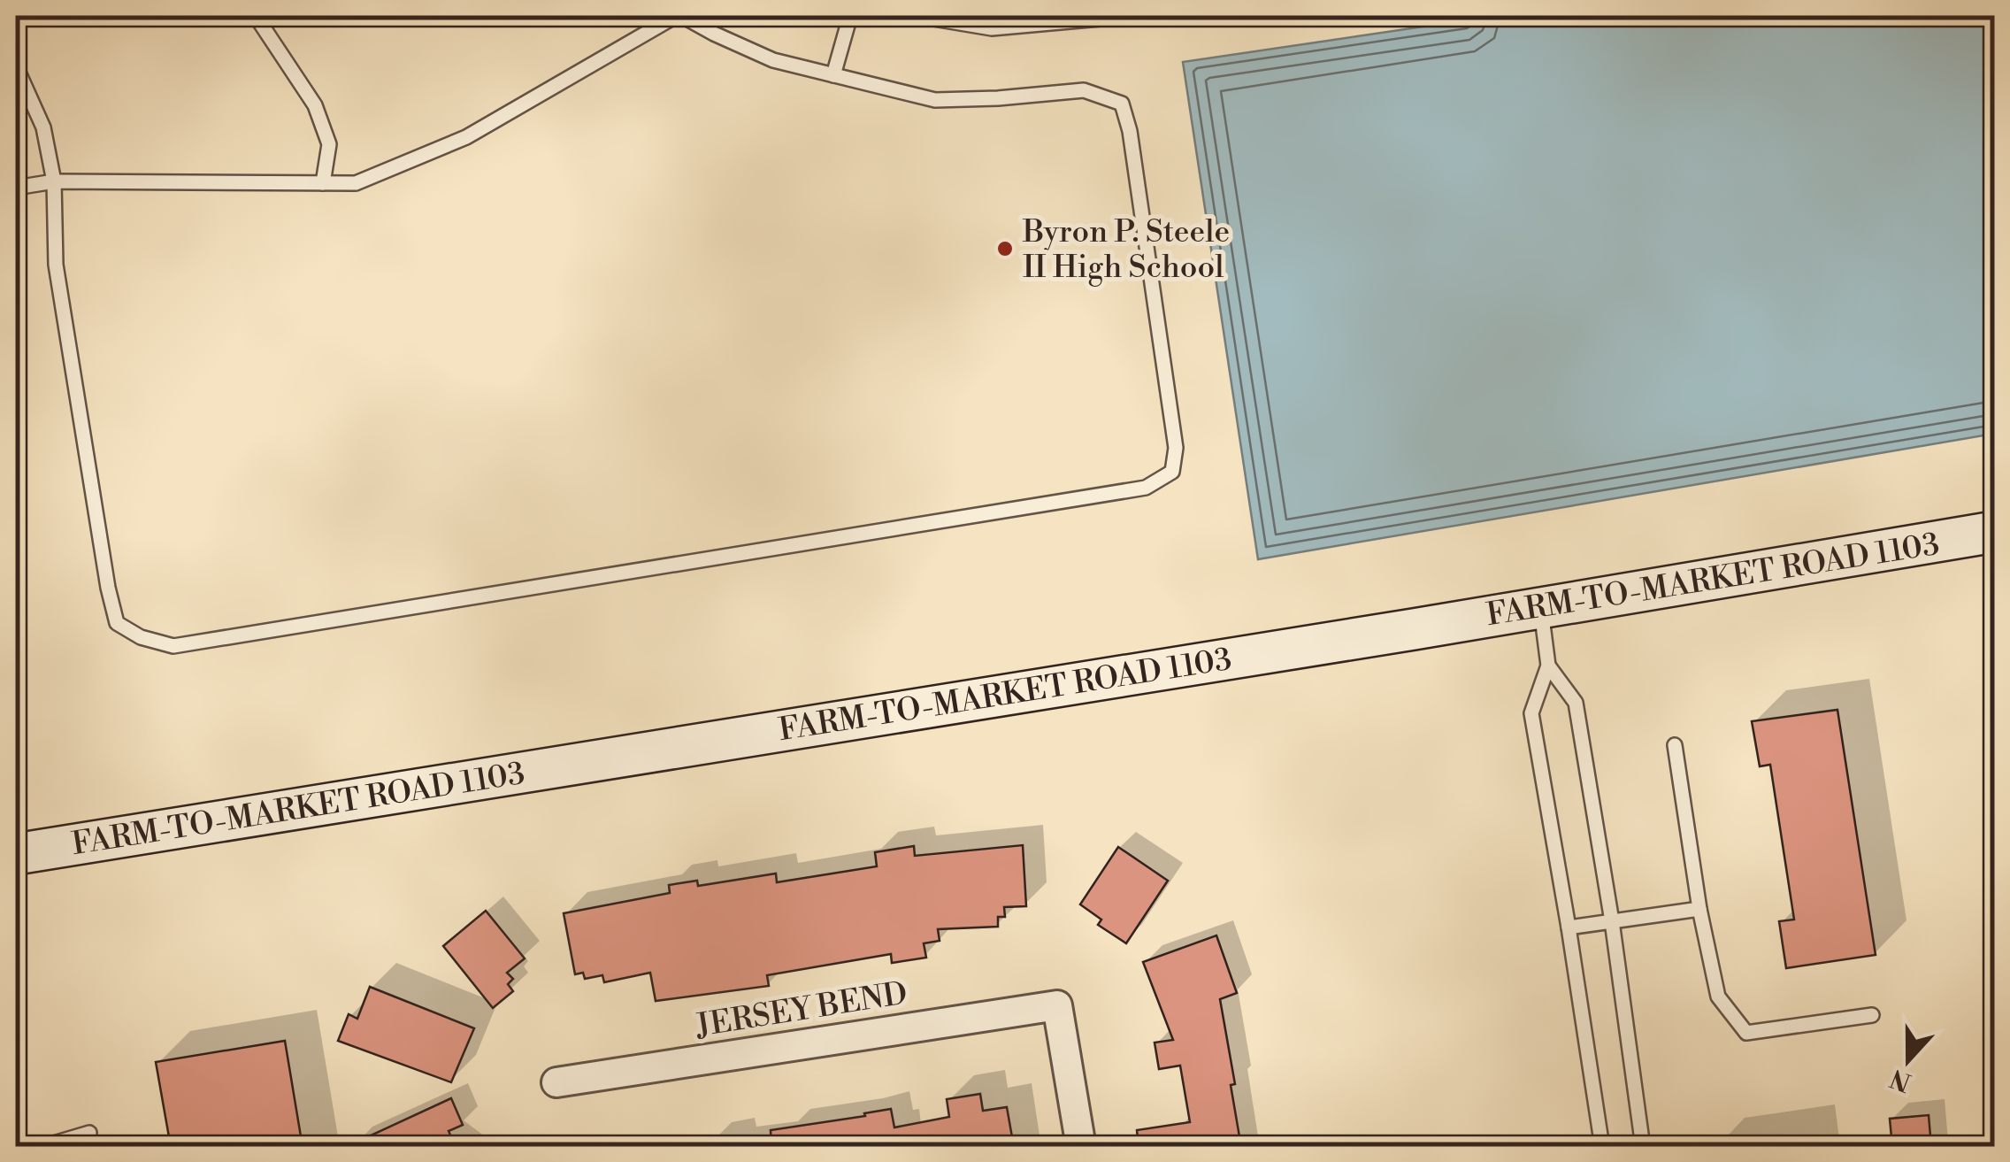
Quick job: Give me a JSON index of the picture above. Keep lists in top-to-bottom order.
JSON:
{
  "streets": {
    "main road": ["FARM-TO-MARKET ROAD 1103"],
    "street": ["JERSEY BEND"]
  },
  "places": ["Byron P. Steele II High School"],
  "north": "bottom"
}
